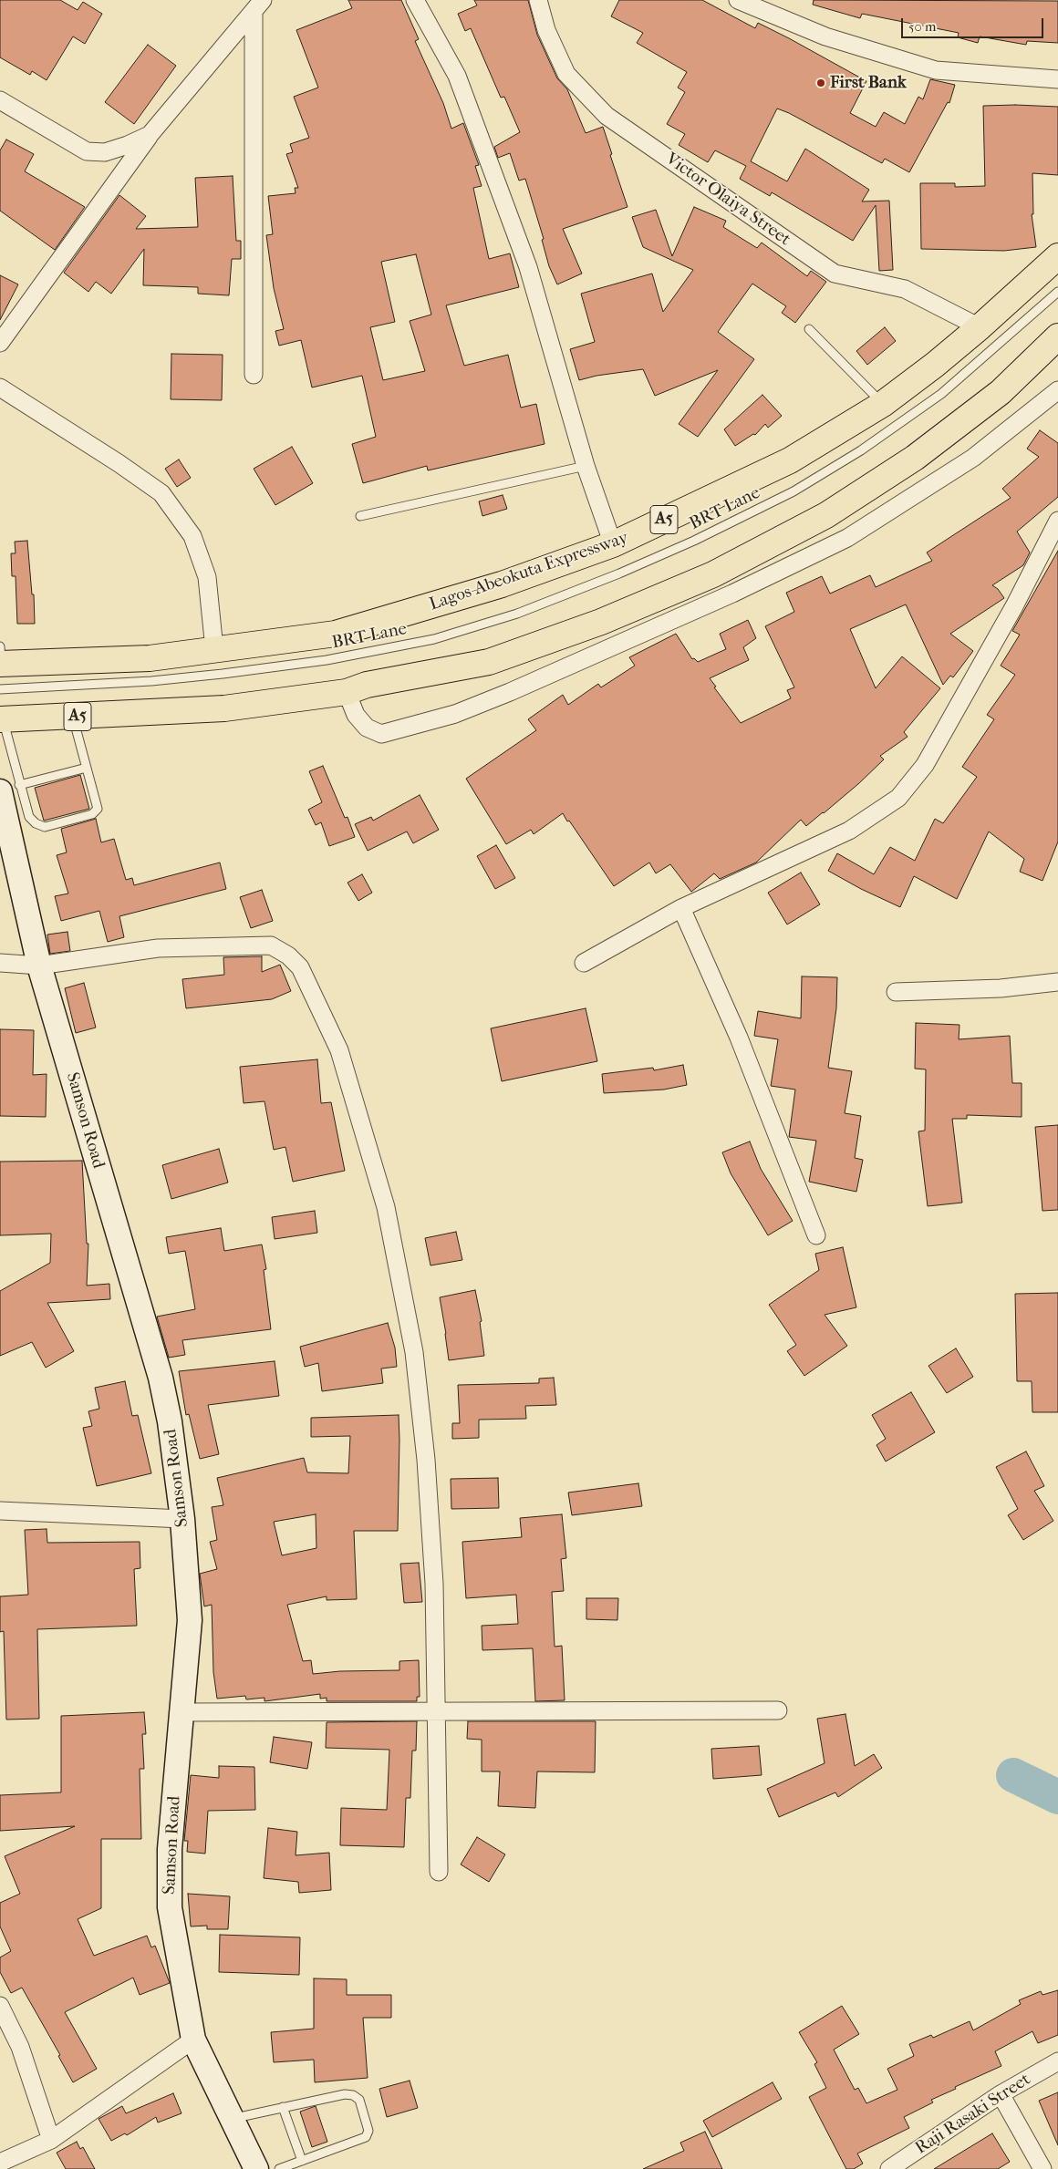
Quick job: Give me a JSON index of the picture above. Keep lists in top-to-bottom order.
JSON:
{
  "streets": {
    "highway": ["A5", "Lagos-Abeokuta Expressway"],
    "street": ["Victor Olaiya Street", "Samson Road", "Raji Rasaki Street"],
    "lane": ["BRT Lane"]
  },
  "crossings": [
    ["Victor Olaiya Street", "Lagos-Abeokuta Expressway"],
    ["BRT Lane", "Lagos-Abeokuta Expressway"]
  ],
  "places": ["First Bank"],
  "scale_bar": "50 m"
}
